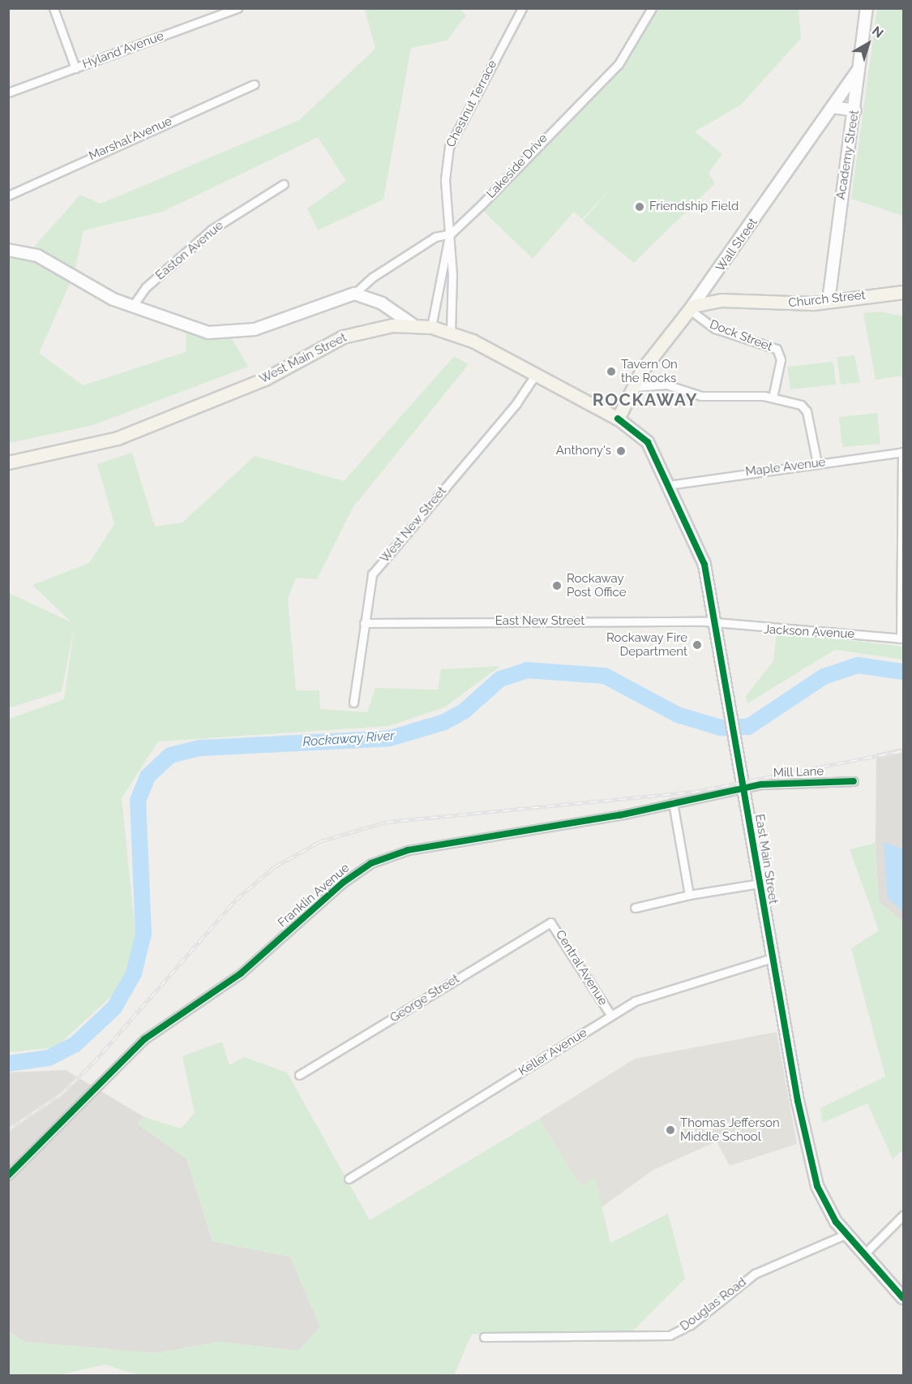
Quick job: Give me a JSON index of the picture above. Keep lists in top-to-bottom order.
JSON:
{
  "streets": {
    "main road": ["Wall Street", "Church Street", "West Main Street"],
    "street": [
      "Hyland Avenue",
      "Chestnut Terrace",
      "Marshal Avenue",
      "Academy Street",
      "Lakeside Drive",
      "Easton Avenue",
      "Dock Street",
      "Maple Avenue",
      "West New Street",
      "East New Street",
      "Jackson Avenue",
      "Mill Lane",
      "East Main Street",
      "Franklin Avenue",
      "Central Avenue",
      "George Street",
      "Keller Avenue",
      "Douglas Road"
    ]
  },
  "crossings": [
    ["Chestnut Terrace", "Lakeside Drive"],
    ["Chestnut Terrace", "West Main Street"],
    ["Academy Street", "Wall Street"],
    ["Academy Street", "Church Street"],
    ["Wall Street", "Church Street"],
    ["Wall Street", "Dock Street"],
    ["Wall Street", "West Main Street"],
    ["Wall Street", "East Main Street"],
    ["Church Street", "Dock Street"],
    ["West Main Street", "West New Street"],
    ["West Main Street", "East Main Street"],
    ["Maple Avenue", "East Main Street"],
    ["West New Street", "East New Street"],
    ["East New Street", "Jackson Avenue"],
    ["East New Street", "East Main Street"],
    ["Jackson Avenue", "East Main Street"],
    ["Mill Lane", "East Main Street"],
    ["Mill Lane", "Franklin Avenue"],
    ["East Main Street", "Franklin Avenue"],
    ["East Main Street", "Keller Avenue"],
    ["East Main Street", "Douglas Road"],
    ["Central Avenue", "George Street"],
    ["Central Avenue", "Keller Avenue"]
  ],
  "districts": ["ROCKAWAY"],
  "water": ["Rockaway River"],
  "places": [
    "Friendship Field",
    "Tavern On the Rocks",
    "Anthony's",
    "Rockaway Post Office",
    "Rockaway Fire Department",
    "Thomas Jefferson Middle School"
  ],
  "north": "top right"
}
